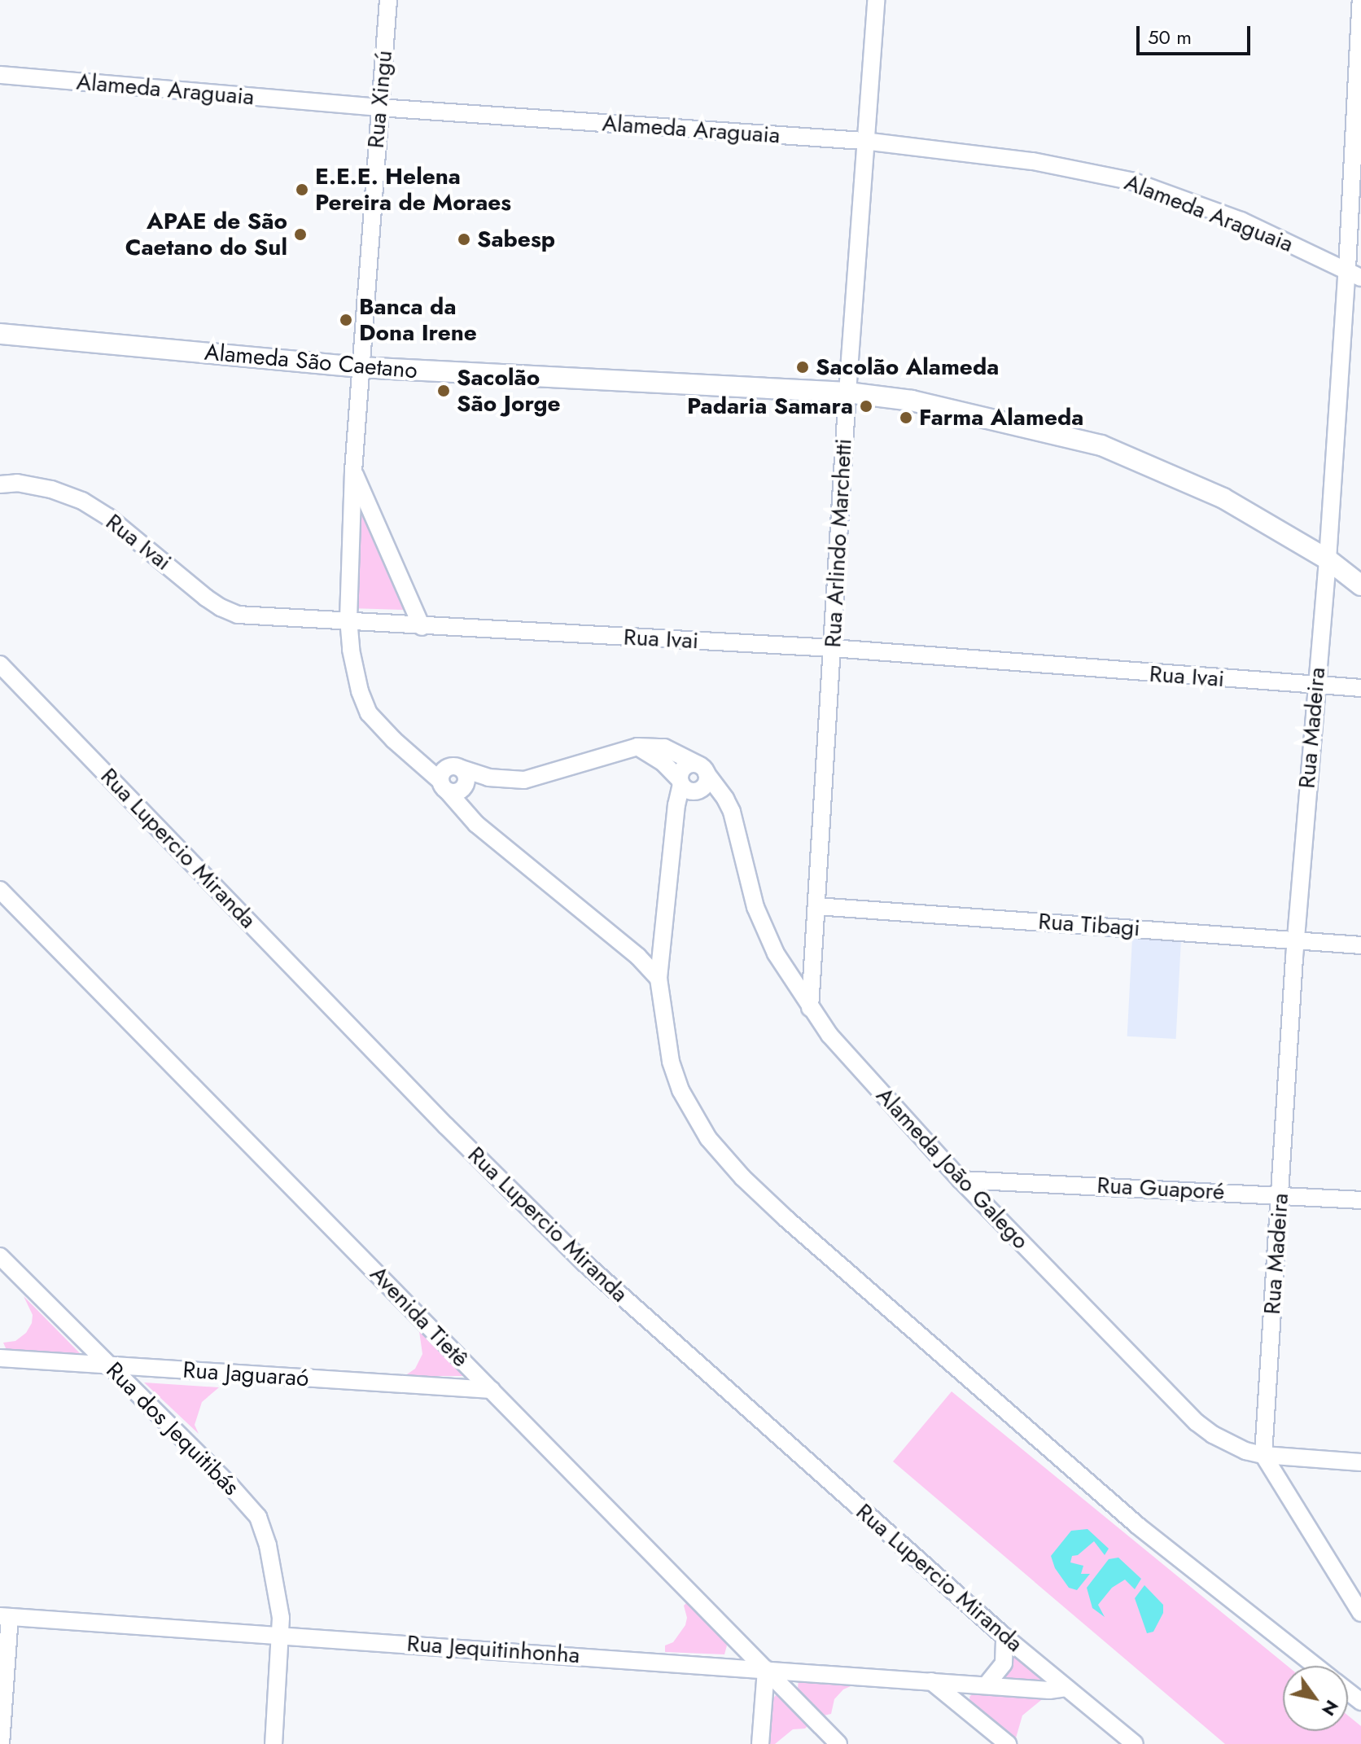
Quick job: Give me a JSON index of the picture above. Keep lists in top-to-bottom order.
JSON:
{
  "streets": {
    "main road": ["Alameda São Caetano"],
    "street": [
      "Alameda Araguaia",
      "Rua Xingú",
      "Rua Ivai",
      "Rua Arlindo Marchetti",
      "Rua Madeira",
      "Rua Lupercio Miranda",
      "Rua Tibagi",
      "Alameda João Galego",
      "Rua Guaporé",
      "Avenida Tietê",
      "Rua Jaguaraó",
      "Rua dos Jequitibás",
      "Rua Jequitinhonha"
    ]
  },
  "crossings": [
    ["Alameda Araguaia", "Rua Xingú"],
    ["Alameda Araguaia", "Rua Arlindo Marchetti"],
    ["Alameda Araguaia", "Rua Madeira"],
    ["Rua Xingú", "Alameda São Caetano"],
    ["Rua Xingú", "Rua Ivai"],
    ["Alameda São Caetano", "Rua Arlindo Marchetti"],
    ["Alameda São Caetano", "Rua Madeira"],
    ["Rua Ivai", "Rua Arlindo Marchetti"],
    ["Rua Ivai", "Rua Madeira"],
    ["Rua Arlindo Marchetti", "Rua Tibagi"],
    ["Rua Arlindo Marchetti", "Alameda João Galego"],
    ["Rua Madeira", "Rua Tibagi"],
    ["Rua Madeira", "Alameda João Galego"],
    ["Rua Madeira", "Rua Guaporé"],
    ["Rua Lupercio Miranda", "Rua Jequitinhonha"],
    ["Alameda João Galego", "Rua Guaporé"],
    ["Avenida Tietê", "Rua Jaguaraó"],
    ["Avenida Tietê", "Rua Jequitinhonha"],
    ["Rua Jaguaraó", "Rua dos Jequitibás"],
    ["Rua dos Jequitibás", "Rua Jequitinhonha"]
  ],
  "places": [
    "E.E.E. Helena Pereira de Moraes",
    "APAE de São Caetano do Sul",
    "Sabesp",
    "Banca da Dona Irene",
    "Sacolão Alameda",
    "Sacolão São Jorge",
    "Padaria Samara",
    "Farma Alameda"
  ],
  "scale_bar": "50 m",
  "north": "bottom right"
}
